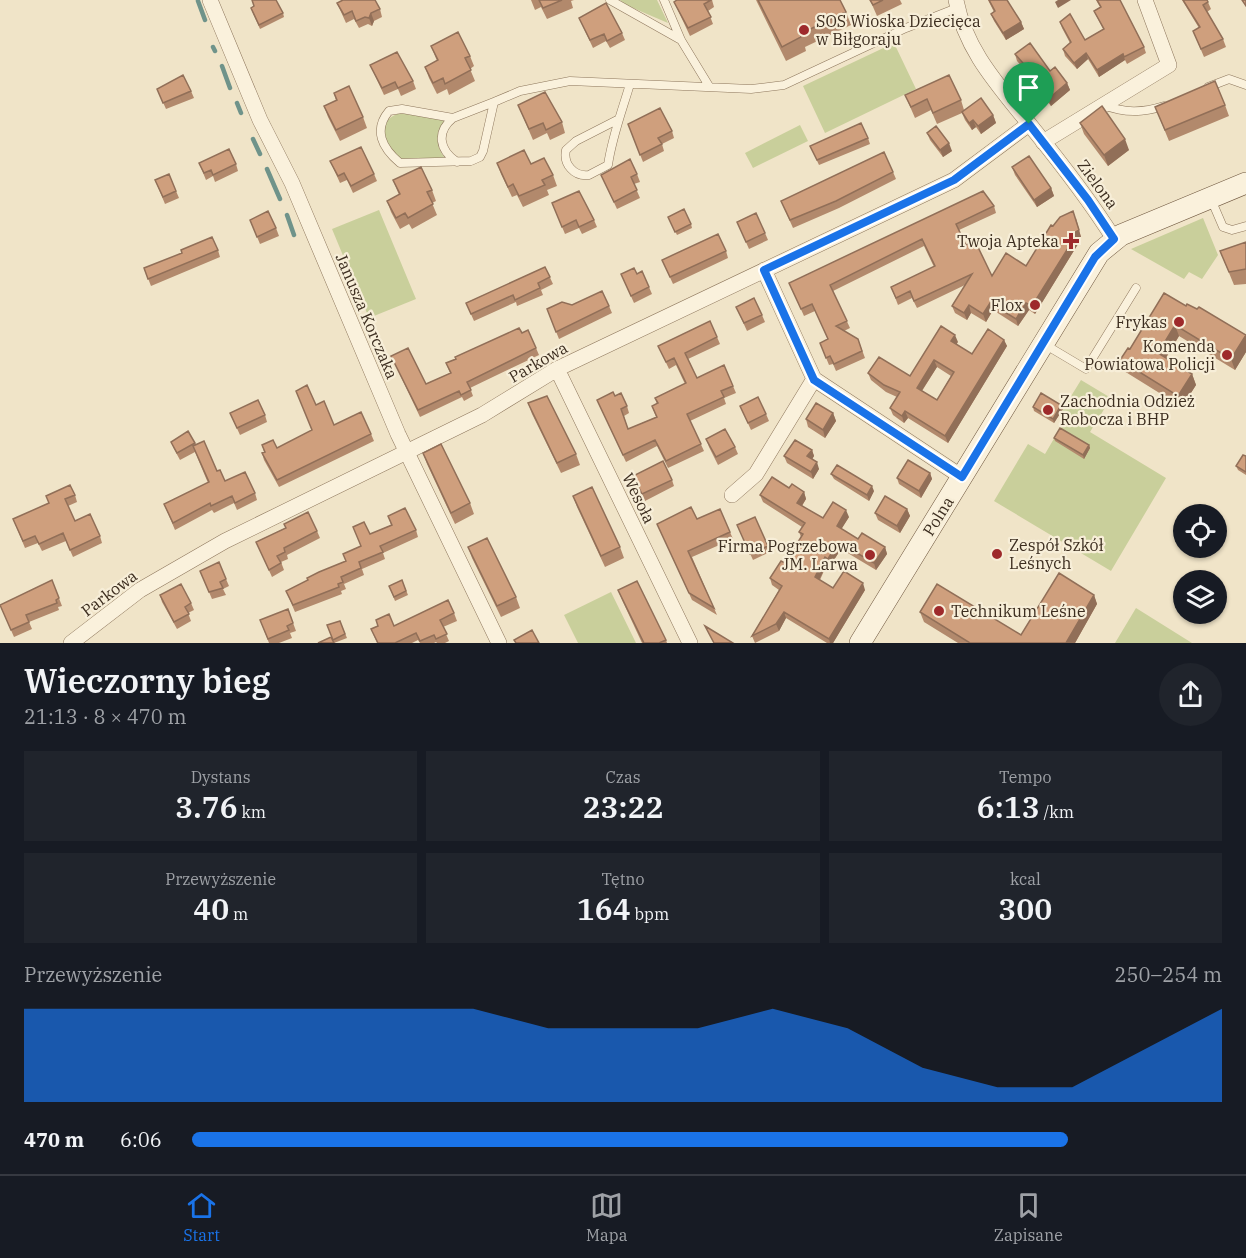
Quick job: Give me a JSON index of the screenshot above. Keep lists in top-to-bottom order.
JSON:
{
  "streets": {
    "street": [
      "Zielona",
      "Janusza Korczaka",
      "Parkowa",
      "Wesoła",
      "Polna"
    ]
  },
  "crossings": [
    ["Zielona", "Parkowa"],
    ["Zielona", "Polna"],
    ["Janusza Korczaka", "Parkowa"],
    ["Parkowa", "Wesoła"]
  ],
  "places": {
    "other": [
      "SOS Wioska Dziecięca w Biłgoraju",
      "Flox",
      "Frykas",
      "Komenda Powiatowa Policji",
      "Zachodnia Odzież Robocza i BHP",
      "Zespół Szkół Leśnych",
      "Firma Pogrzebowa JM. Larwa",
      "Technikum Leśne"
    ],
    "health": ["Twoja Apteka"]
  },
  "page": {
    "heading": ["Wieczorny bieg", "21:13 · 8 × 470 m"],
    "stats": [
      ["Dystans", "3.76 km"],
      ["Czas", "23:22"],
      ["Tempo", "6:13 /km"],
      ["Przewyższenie", "40 m"],
      ["Tętno", "164 bpm"],
      ["kcal", "300"]
    ],
    "chart": ["Przewyższenie", "250–254 m"],
    "list": [
      {
        "name": "470 m",
        "note": "6:06"
      }
    ],
    "tabs": ["Start", "Mapa", "Zapisane"]
  }
}
